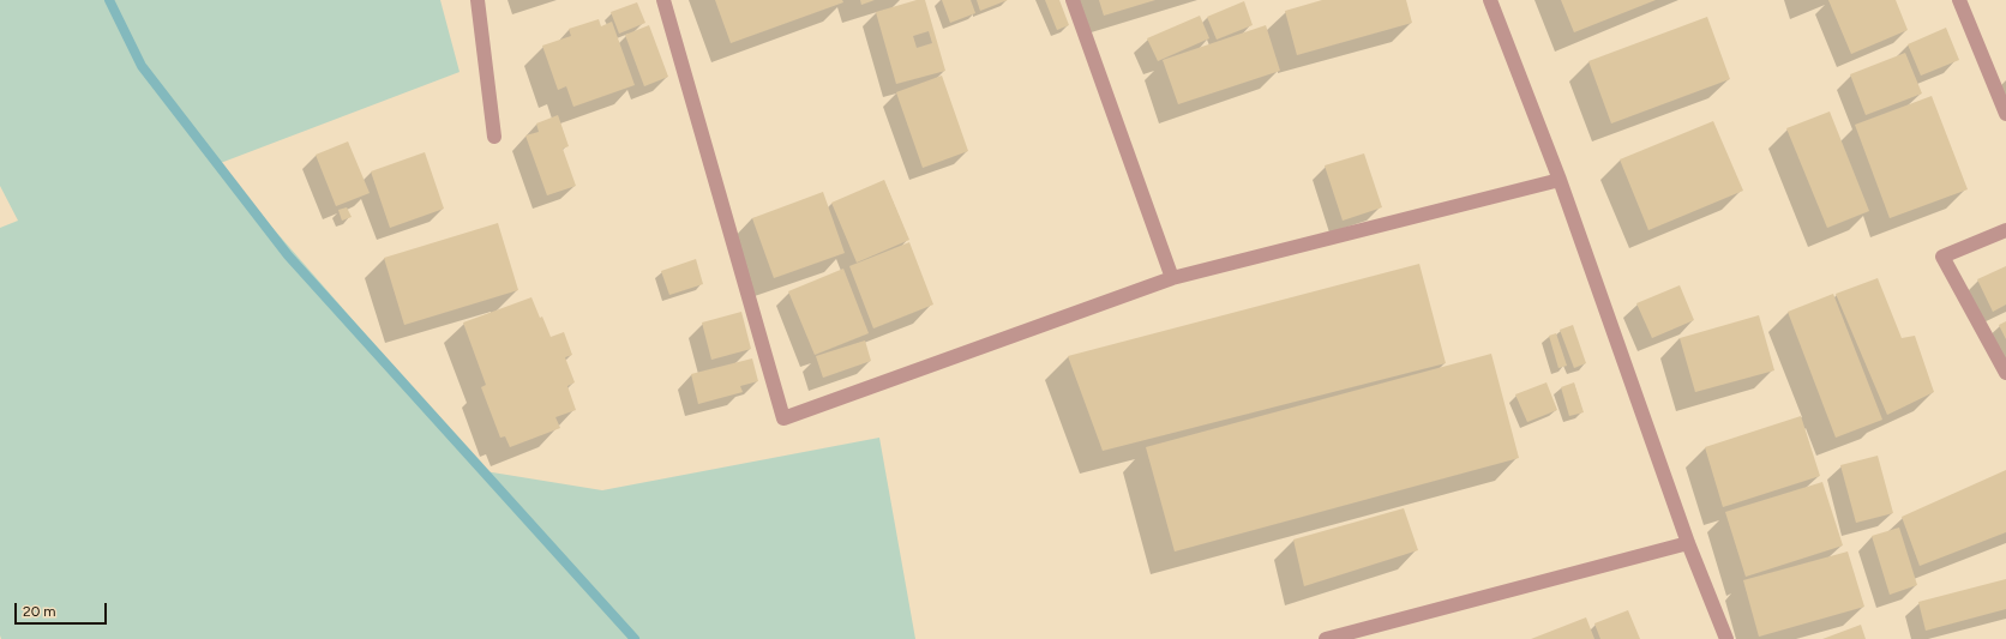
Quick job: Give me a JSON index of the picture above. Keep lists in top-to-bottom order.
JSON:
{
  "scale_bar": "20 m"
}
